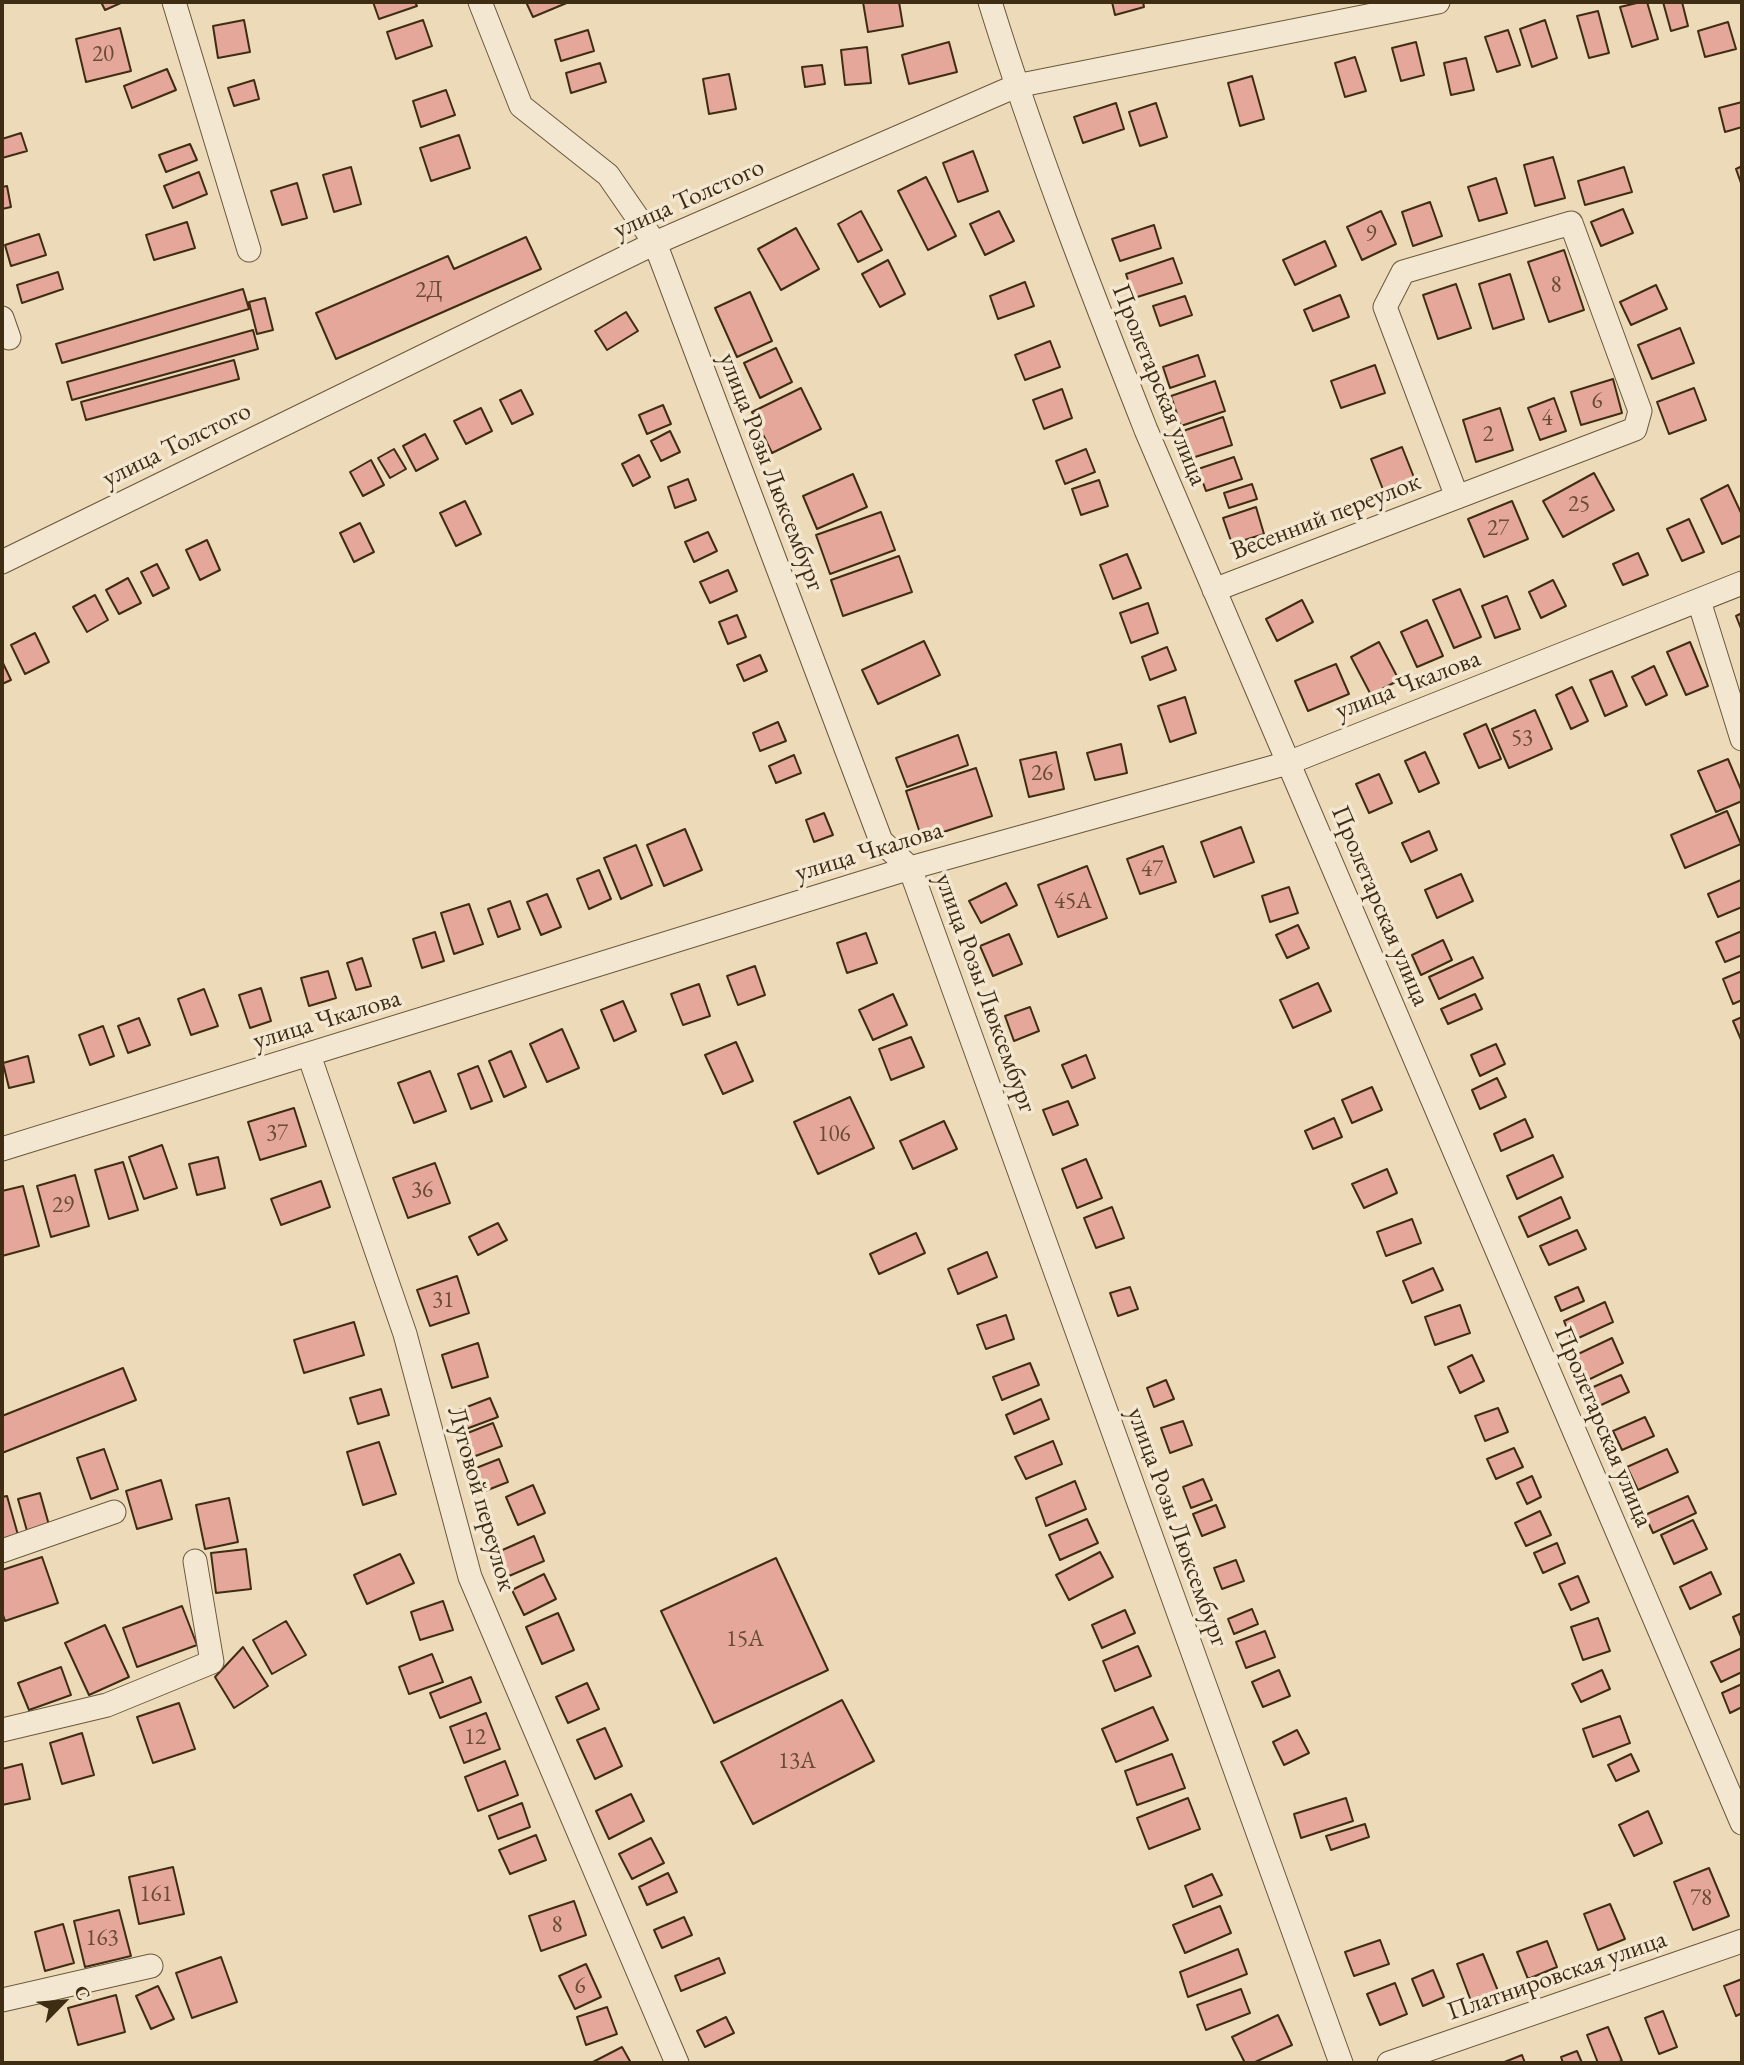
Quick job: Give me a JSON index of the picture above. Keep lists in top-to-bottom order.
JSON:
{
  "streets": {
    "street": [
      "улица Толстого",
      "Пролетарская улица",
      "улица Розы Люксембург",
      "Весенний переулок",
      "улица Чкалова",
      "Луговой переулок",
      "Платнировская улица"
    ]
  },
  "crossings": [
    ["улица Толстого", "Пролетарская улица"],
    ["улица Толстого", "улица Розы Люксембург"],
    ["Пролетарская улица", "Весенний переулок"],
    ["Пролетарская улица", "улица Чкалова"],
    ["улица Розы Люксембург", "улица Чкалова"],
    ["улица Чкалова", "Луговой переулок"]
  ],
  "house_numbers": [
    "20",
    "9",
    "8",
    "2Д",
    "6",
    "4",
    "2",
    "25",
    "27",
    "53",
    "26",
    "47",
    "45А",
    "37",
    "106",
    "36",
    "29",
    "31",
    "15А",
    "12",
    "13А",
    "161",
    "78",
    "8",
    "163",
    "6"
  ],
  "north": "top right"
}
